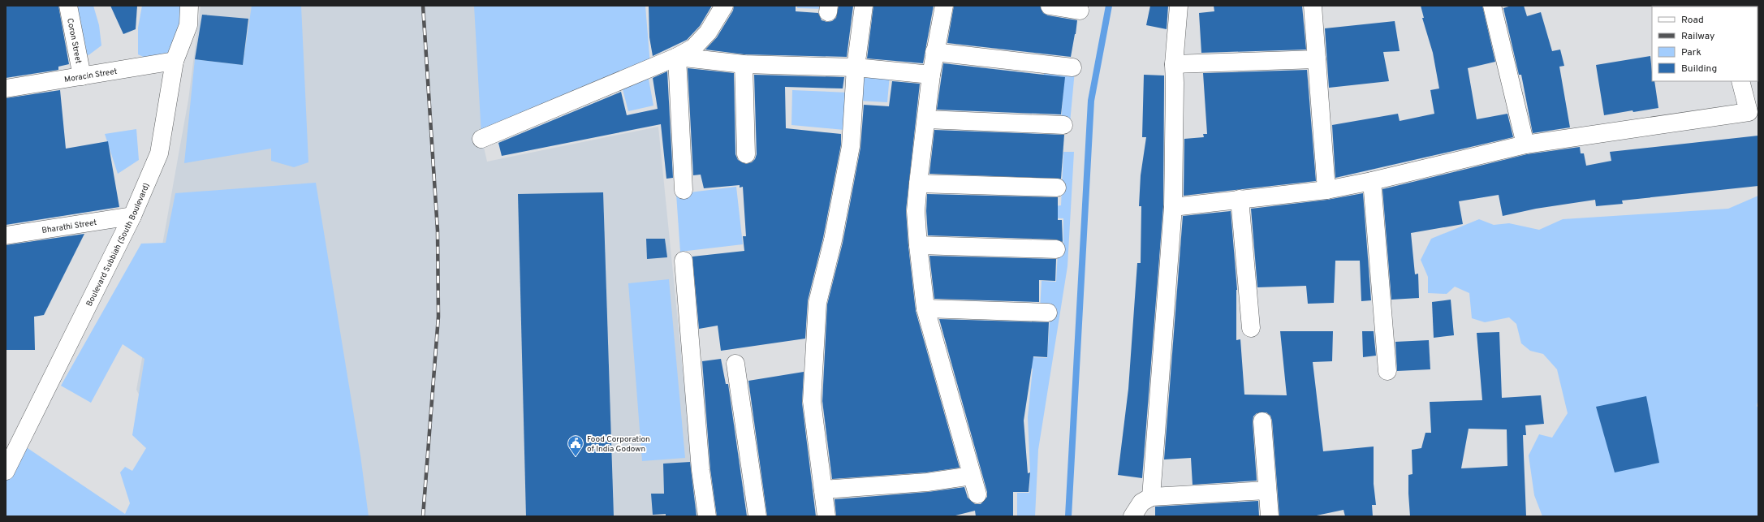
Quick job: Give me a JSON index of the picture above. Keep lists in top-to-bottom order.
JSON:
{
  "streets": {
    "street": [
      "Coron Street",
      "Moracin Street",
      "Bharathi Street",
      "Boulevard Subbiah (South Boulevard)"
    ]
  },
  "crossings": [
    ["Coron Street", "Moracin Street"],
    ["Moracin Street", "Boulevard Subbiah (South Boulevard)"],
    ["Bharathi Street", "Boulevard Subbiah (South Boulevard)"]
  ],
  "places": {
    "public building": ["Food Corporation of India Godown"]
  },
  "legend": [
    "Road",
    "Railway",
    "Park",
    "Building"
  ]
}
